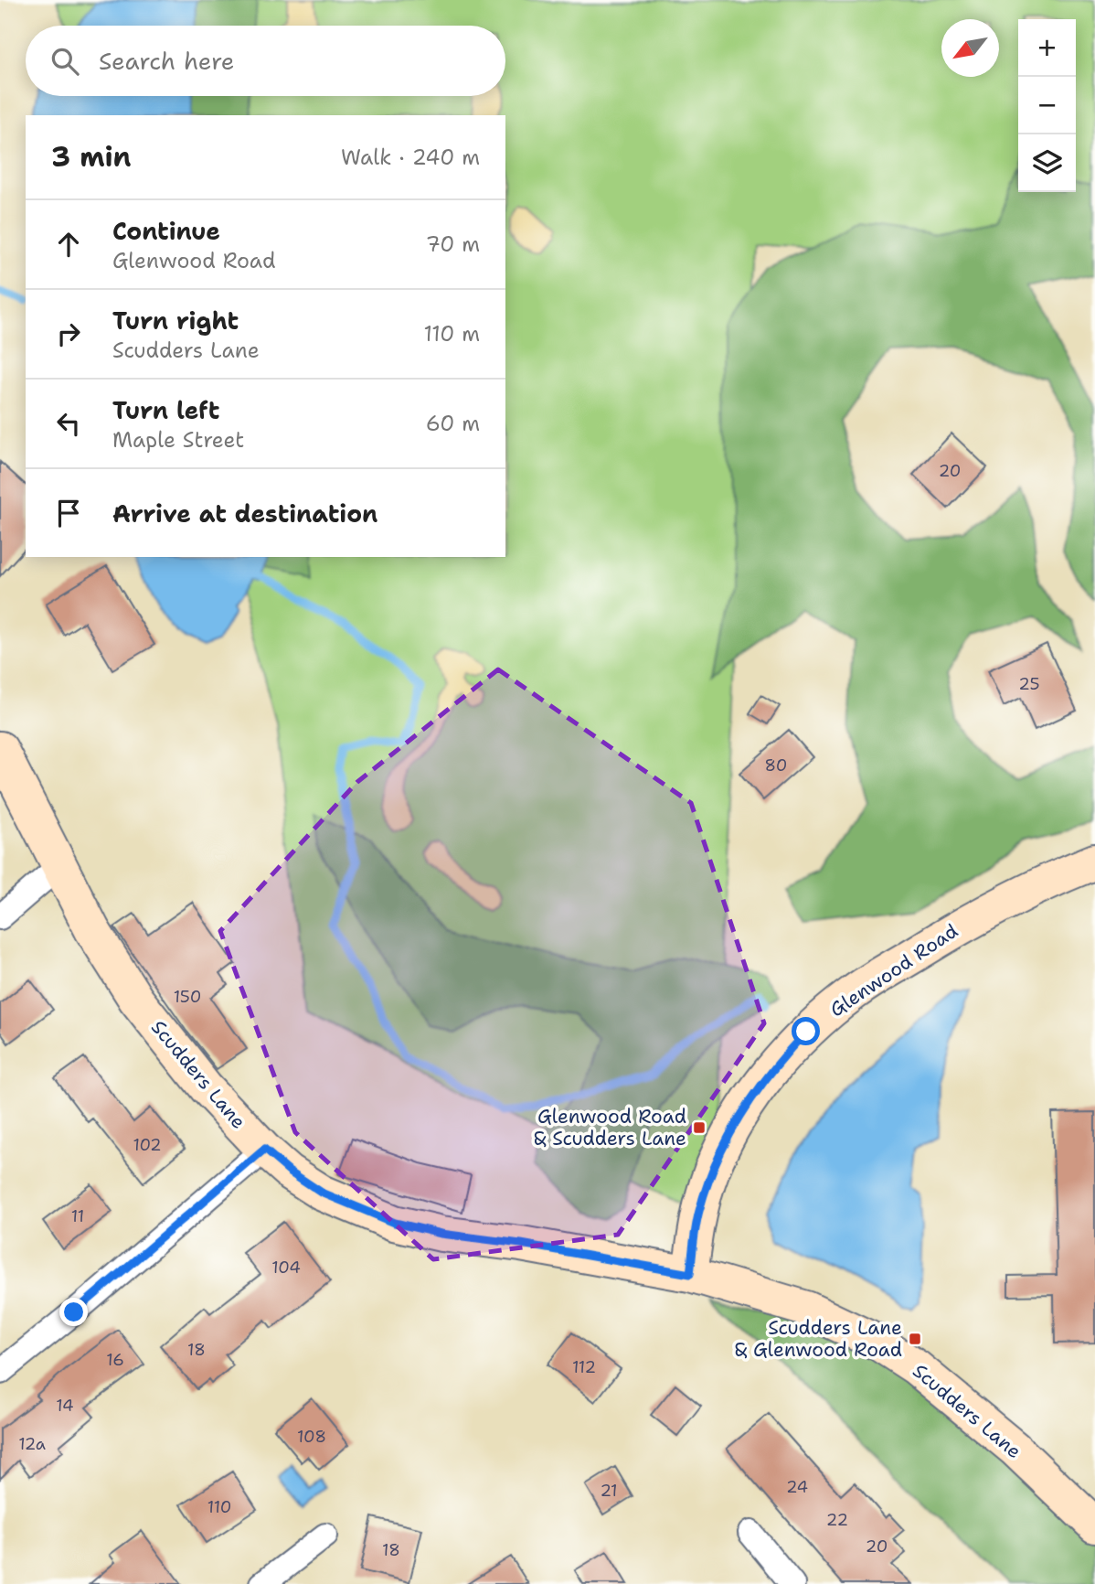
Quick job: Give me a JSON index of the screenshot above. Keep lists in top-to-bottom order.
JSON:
{
  "streets": {
    "main road": ["Glenwood Road", "Scudders Lane"]
  },
  "crossings": [
    ["Glenwood Road", "Scudders Lane"]
  ],
  "places": {
    "transit": ["Glenwood Road & Scudders Lane", "Scudders Lane & Glenwood Road"]
  },
  "house_numbers": [
    "20",
    "25",
    "80",
    "150",
    "102",
    "11",
    "104",
    "18",
    "16",
    "112",
    "14",
    "108",
    "12a",
    "24",
    "21",
    "110",
    "22",
    "20",
    "18"
  ],
  "north": "bottom left",
  "page": {
    "map_buttons": ["+", "−"],
    "search": "Search here",
    "heading": ["3 min", "Walk · 240 m"],
    "list": [
      ["Continue", "Glenwood Road", "70 m"],
      ["Turn right", "Scudders Lane", "110 m"],
      ["Turn left", "Maple Street", "60 m"],
      "Arrive at destination"
    ]
  }
}
